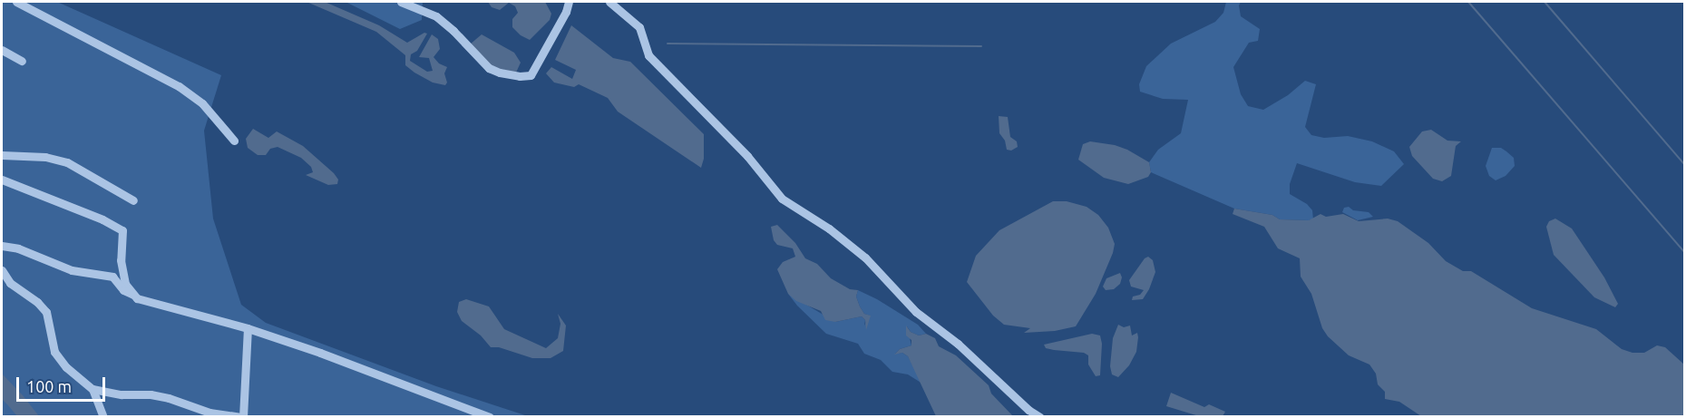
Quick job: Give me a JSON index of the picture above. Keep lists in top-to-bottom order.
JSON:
{
  "scale_bar": "100 m"
}
